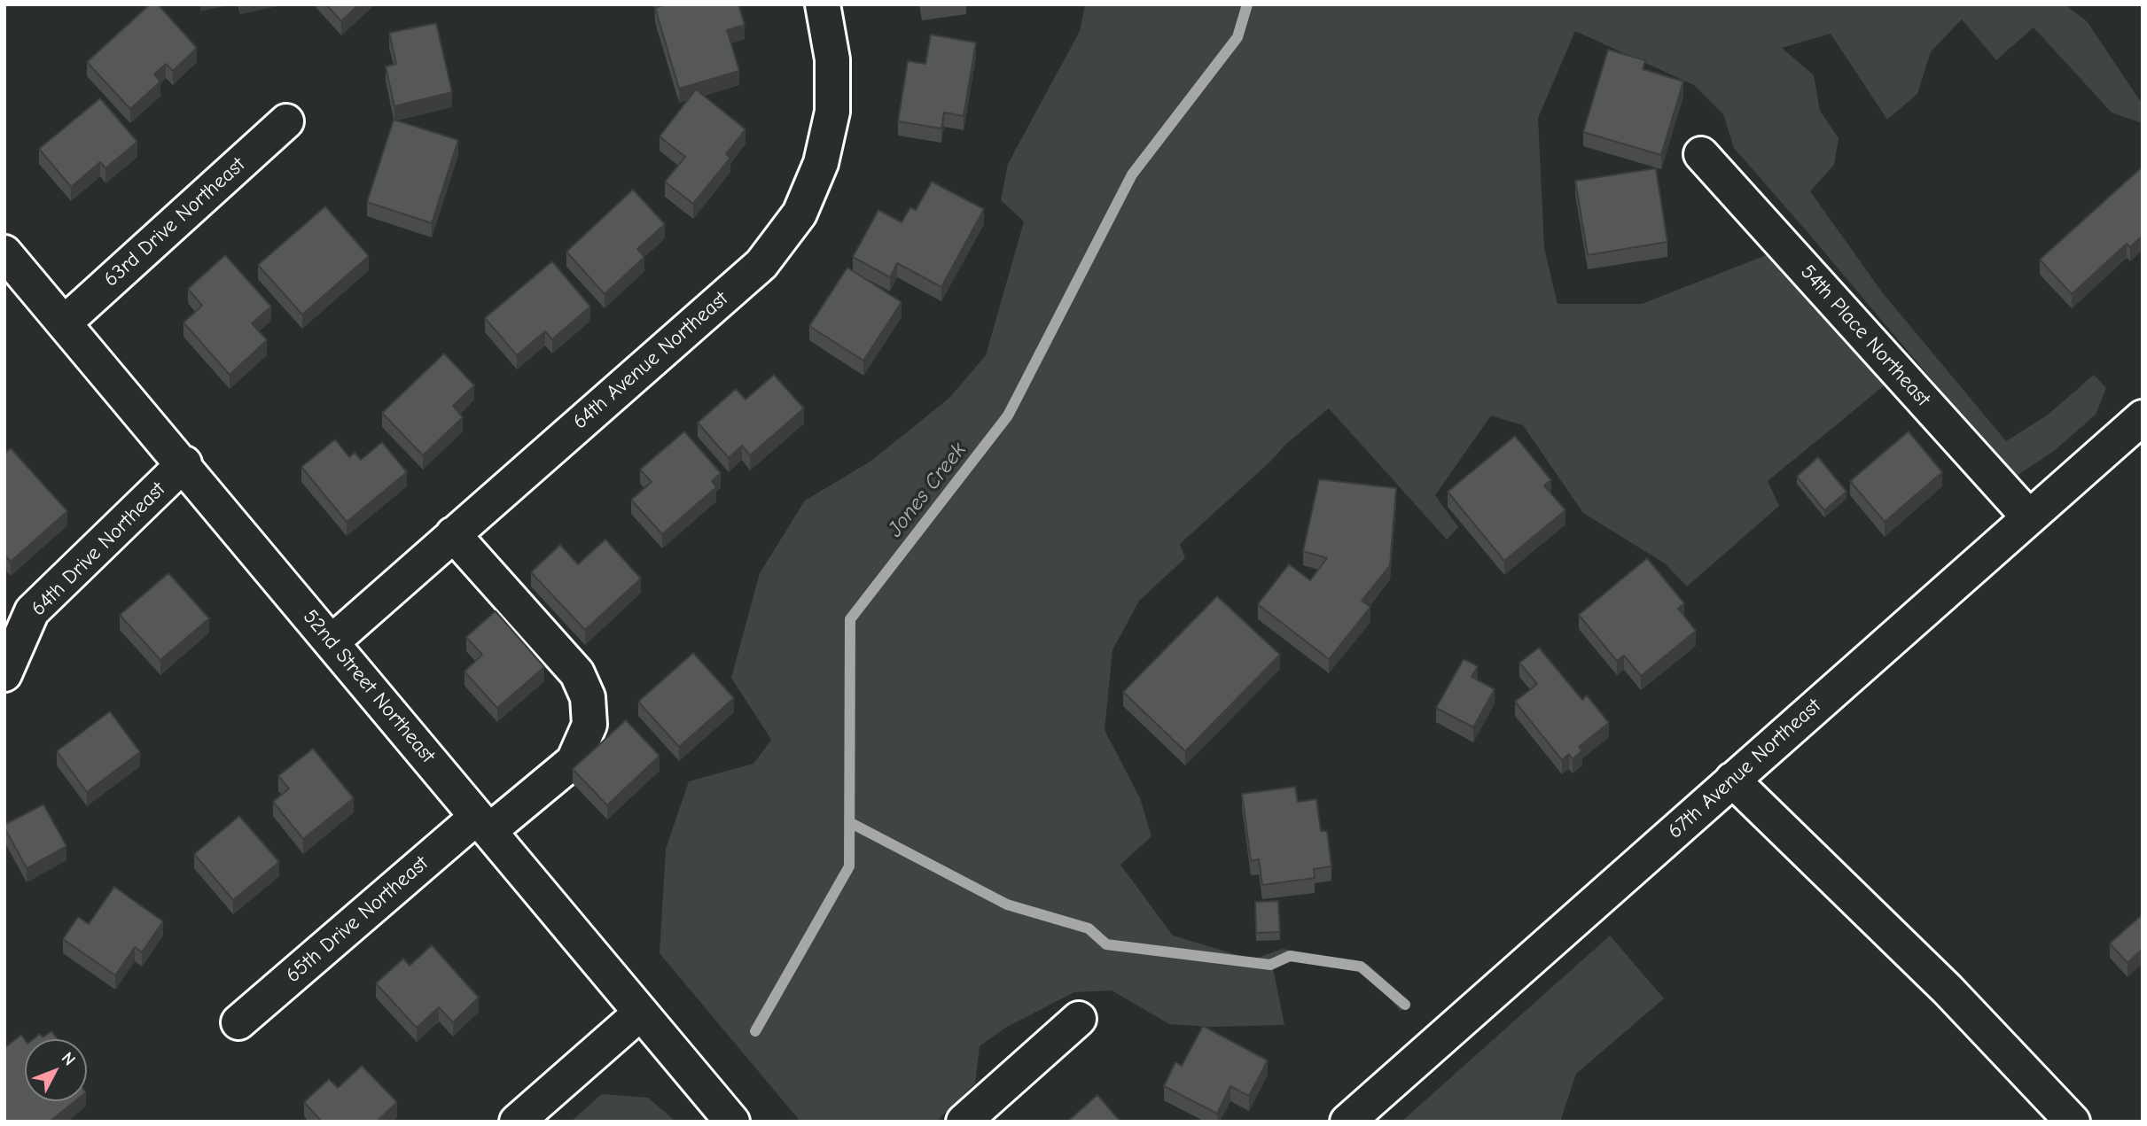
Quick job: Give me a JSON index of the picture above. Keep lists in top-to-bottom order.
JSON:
{
  "streets": {
    "street": [
      "63rd Drive Northeast",
      "54th Place Northeast",
      "64th Avenue Northeast",
      "64th Drive Northeast",
      "52nd Street Northeast",
      "67th Avenue Northeast",
      "65th Drive Northeast"
    ]
  },
  "crossings": [
    ["63rd Drive Northeast", "52nd Street Northeast"],
    ["54th Place Northeast", "67th Avenue Northeast"],
    ["64th Avenue Northeast", "52nd Street Northeast"],
    ["64th Avenue Northeast", "65th Drive Northeast"],
    ["64th Drive Northeast", "52nd Street Northeast"],
    ["52nd Street Northeast", "65th Drive Northeast"]
  ],
  "water": ["Jones Creek"],
  "north": "top right"
}
